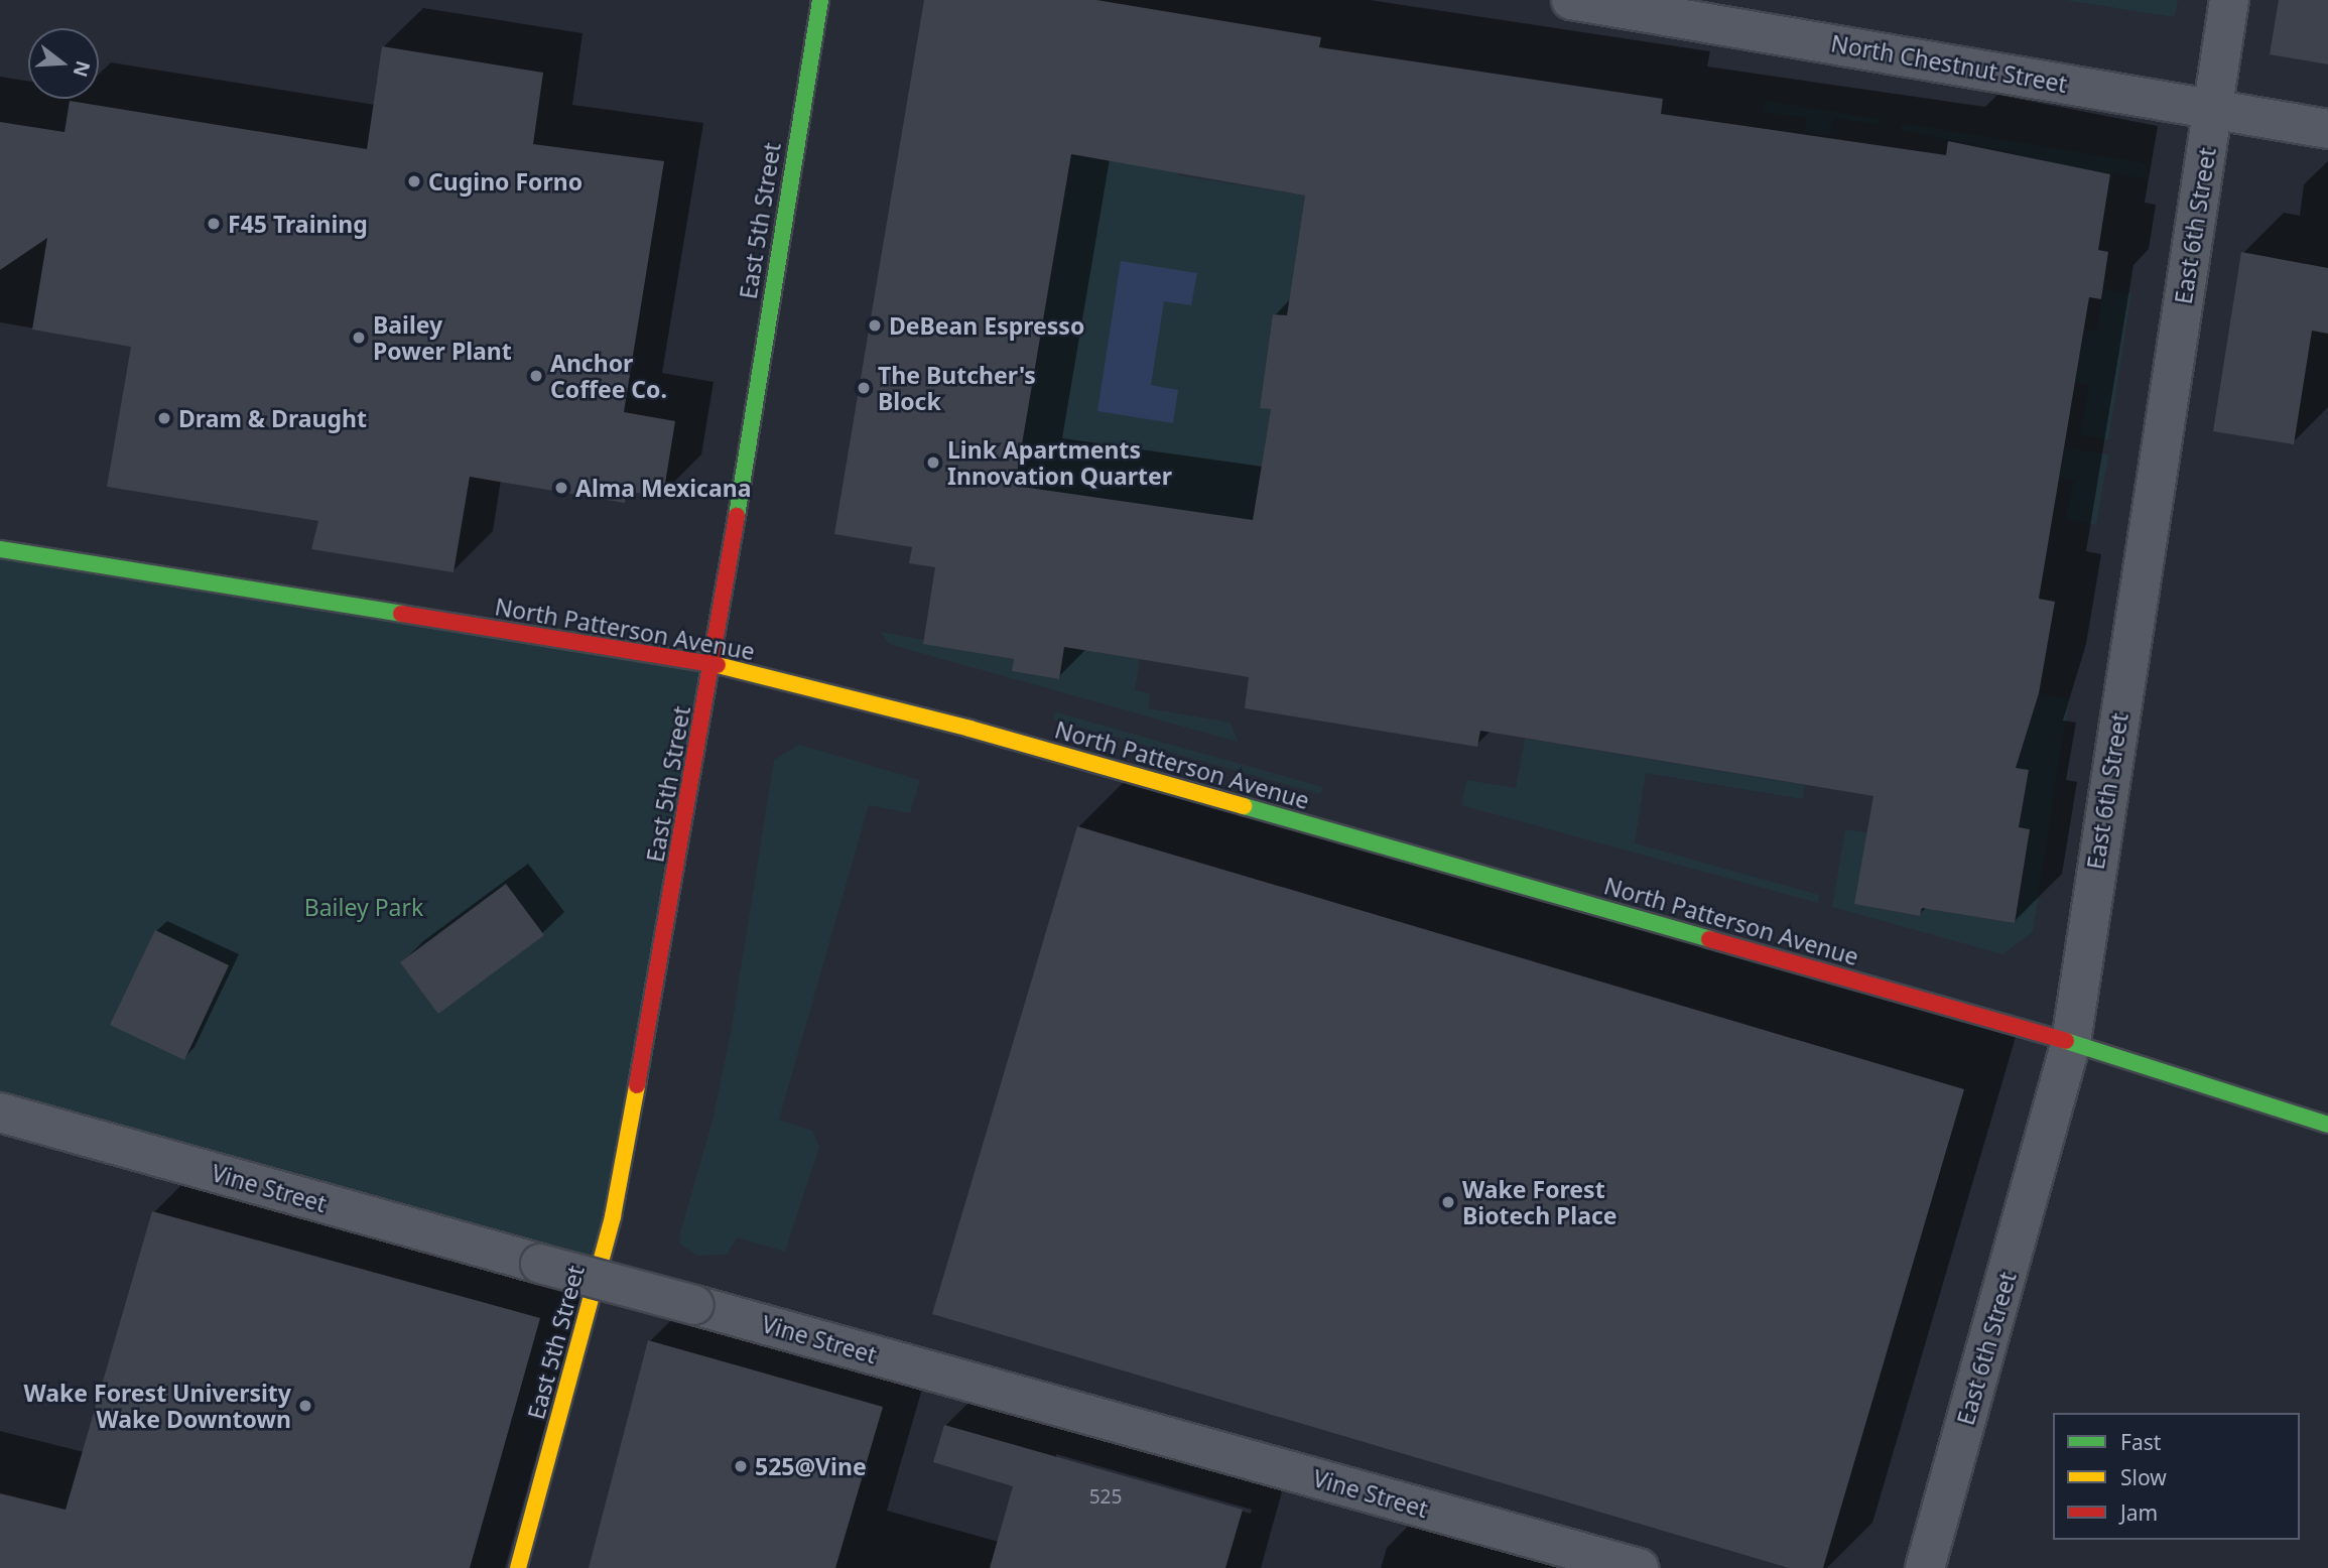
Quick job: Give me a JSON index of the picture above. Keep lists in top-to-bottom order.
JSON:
{
  "streets": {
    "main road": ["East 5th Street", "North Patterson Avenue"],
    "street": ["North Chestnut Street", "East 6th Street", "Vine Street"]
  },
  "crossings": [
    ["North Chestnut Street", "East 6th Street"],
    ["East 5th Street", "North Patterson Avenue"],
    ["East 6th Street", "North Patterson Avenue"]
  ],
  "parks": ["Bailey Park"],
  "places": [
    "Cugino Forno",
    "F45 Training",
    "DeBean Espresso",
    "Bailey Power Plant",
    "Anchor Coffee Co.",
    "The Butcher's Block",
    "Dram & Draught",
    "Link Apartments Innovation Quarter",
    "Alma Mexicana",
    "Wake Forest Biotech Place",
    "Wake Forest University Wake Downtown",
    "525@Vine"
  ],
  "house_numbers": ["525"],
  "legend": ["Fast", "Slow", "Jam"],
  "north": "right"
}
